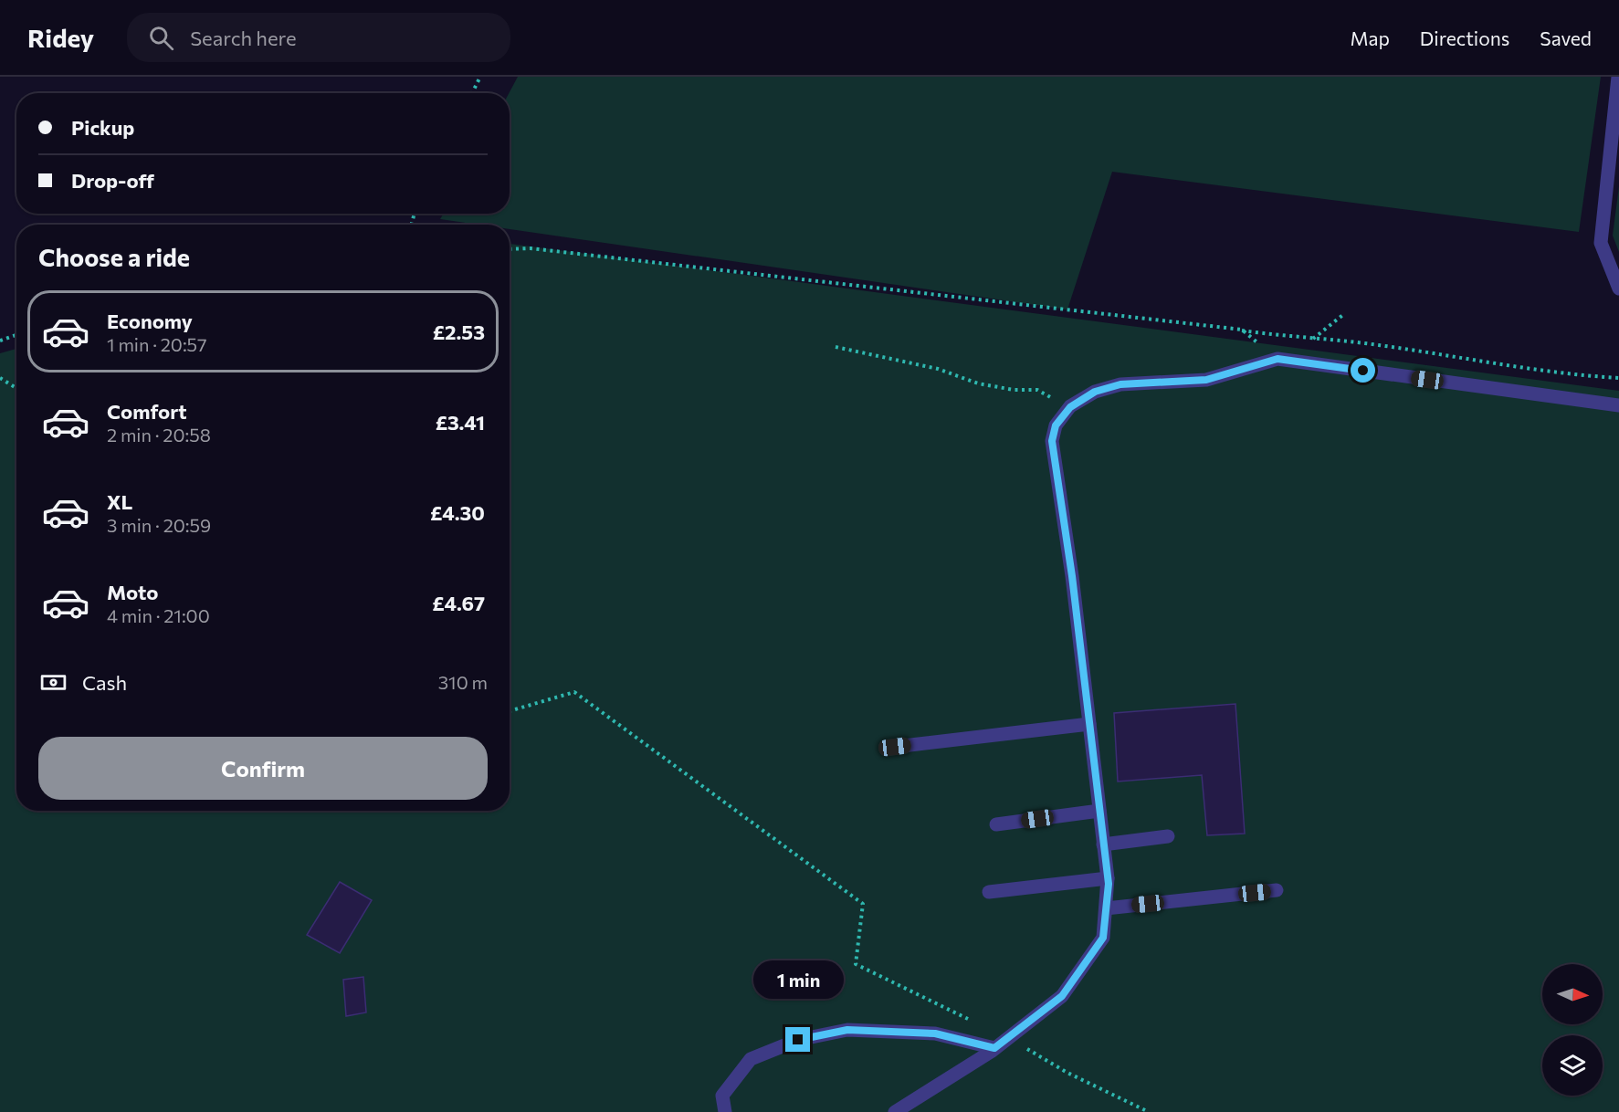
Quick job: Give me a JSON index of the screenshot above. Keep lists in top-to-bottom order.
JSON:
{
  "north": "right",
  "page": {
    "header": "Ridey",
    "search": "Search here",
    "nav": ["Map", "Directions", "Saved"],
    "banner": ["Pickup", "Drop-off"],
    "heading": "Choose a ride",
    "list": [
      {
        "name": "Economy",
        "note": "1 min · 20:57",
        "value": "£2.53"
      },
      {
        "name": "Comfort",
        "note": "2 min · 20:58",
        "value": "£3.41"
      },
      {
        "name": "XL",
        "note": "3 min · 20:59",
        "value": "£4.30"
      },
      {
        "name": "Moto",
        "note": "4 min · 21:00",
        "value": "£4.67"
      }
    ],
    "pay": ["Cash", "310 m"],
    "buttons": "Confirm",
    "bubble": "1 min"
  }
}
